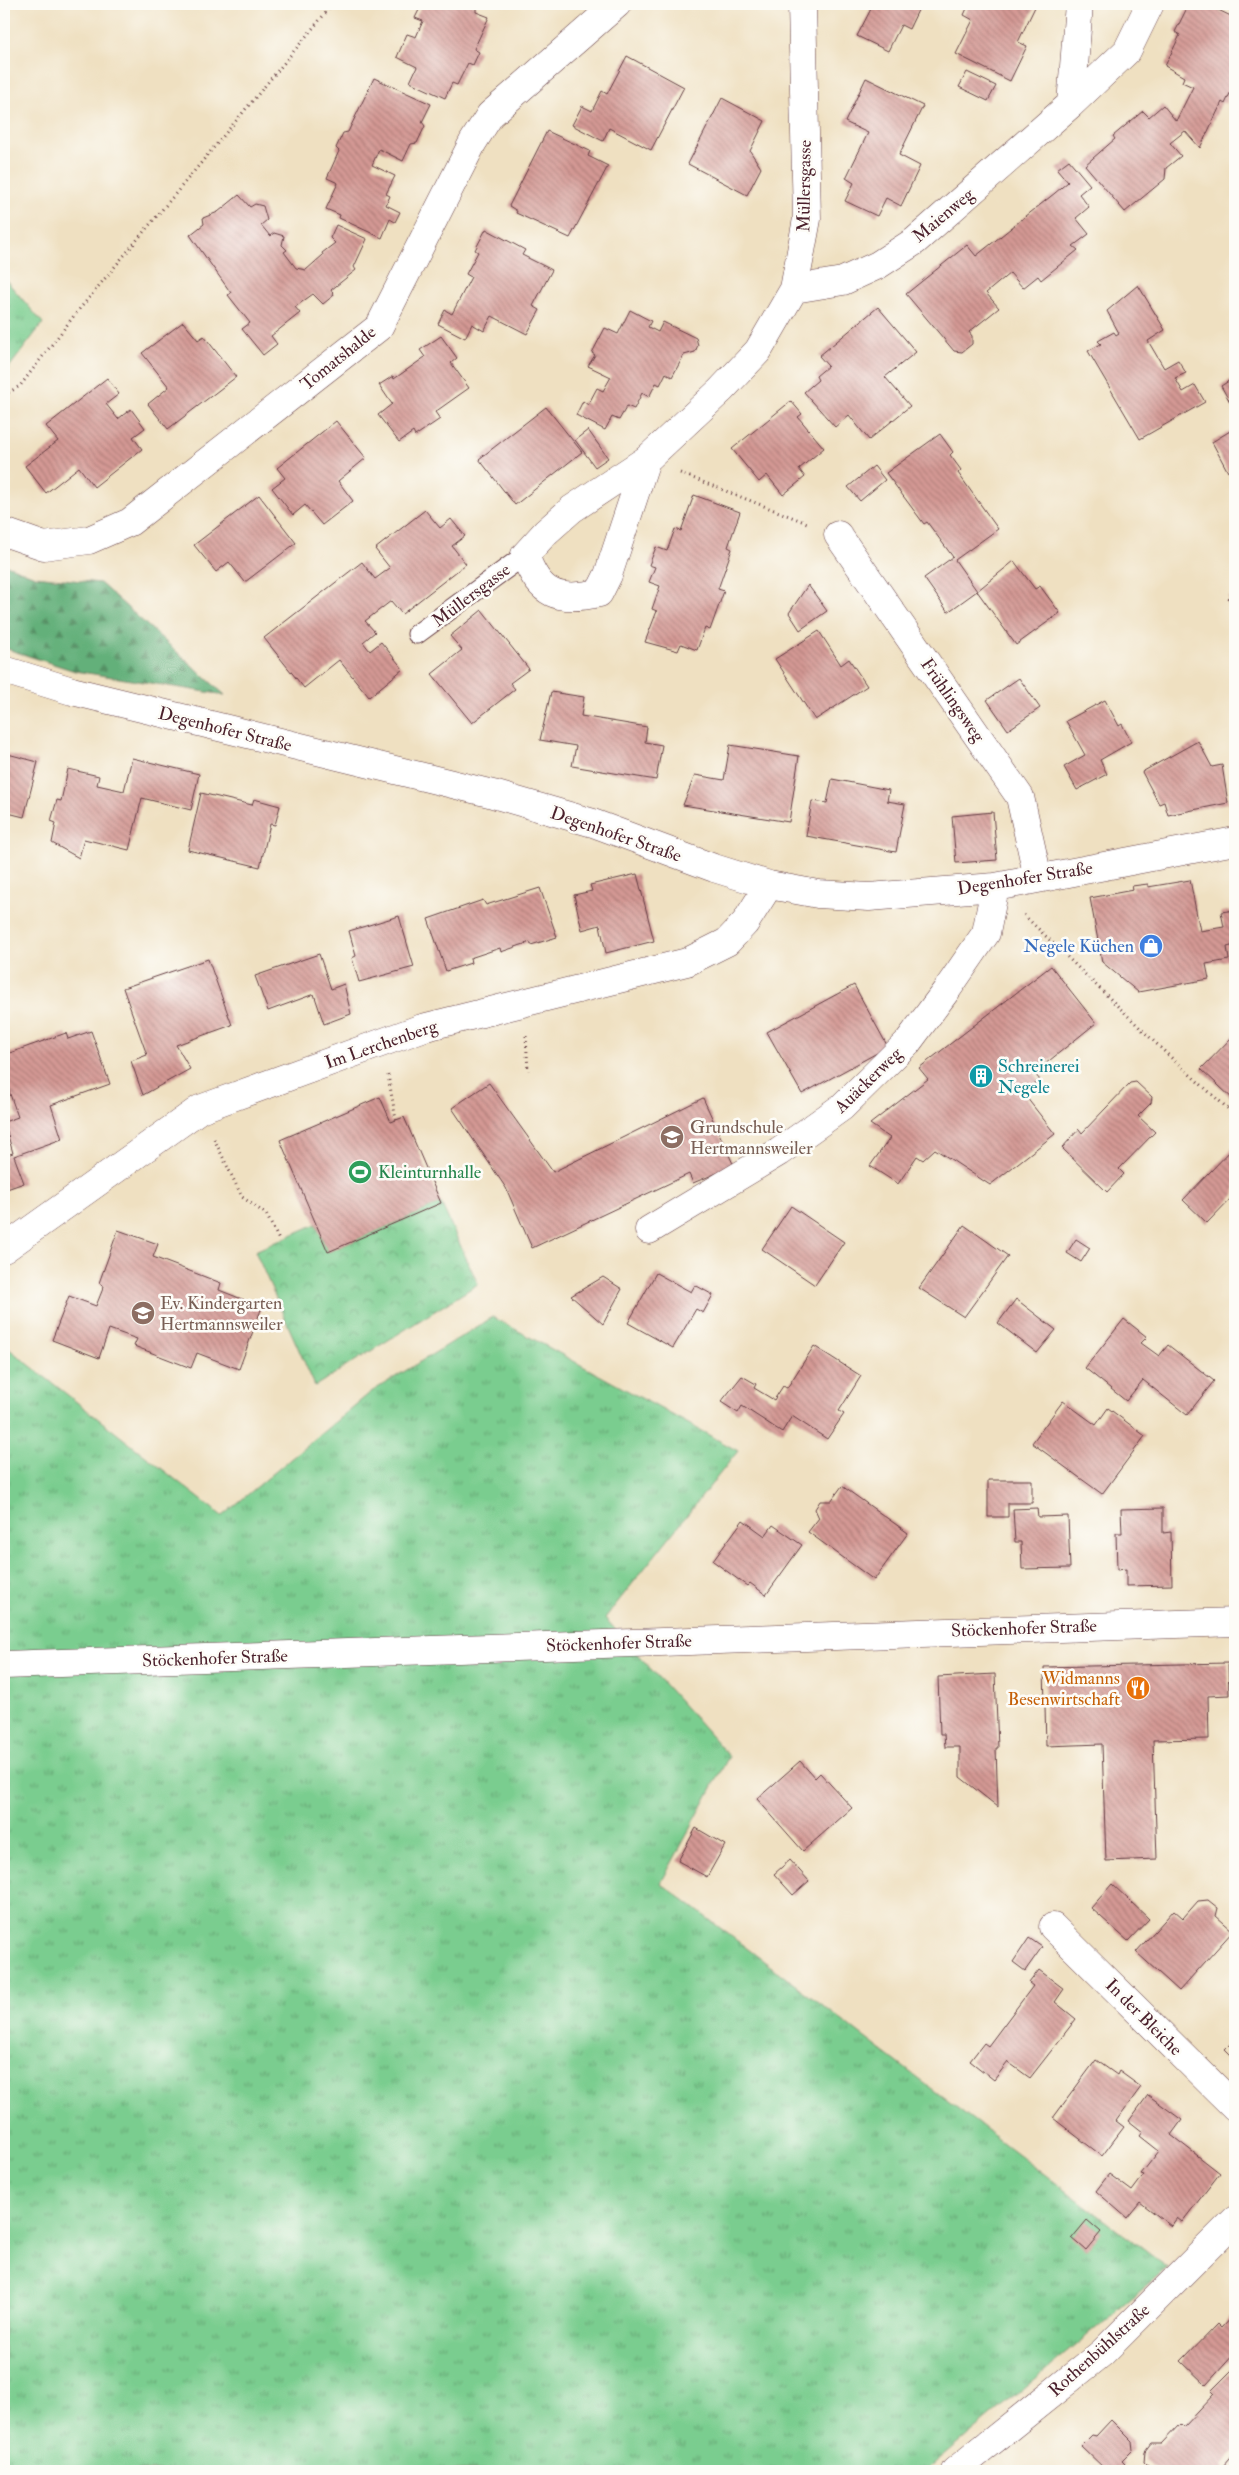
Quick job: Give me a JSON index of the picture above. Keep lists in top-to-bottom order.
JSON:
{
  "streets": {
    "street": [
      "Müllersgasse",
      "Maienweg",
      "Tomatshalde",
      "Frühlingsweg",
      "Degenhofer Straße",
      "Im Lerchenberg",
      "Auäckerweg",
      "Stöckenhofer Straße",
      "In der Bleiche",
      "Rothenbühlstraße"
    ]
  },
  "crossings": [
    ["Müllersgasse", "Maienweg"],
    ["Frühlingsweg", "Degenhofer Straße"],
    ["Degenhofer Straße", "Im Lerchenberg"],
    ["Degenhofer Straße", "Auäckerweg"]
  ],
  "places": {
    "shop": ["Negele Küchen"],
    "building": ["Schreinerei Negele"],
    "school or university": ["Grundschule Hertmannsweiler", "Ev. Kindergarten Hertmannsweiler"],
    "sports": ["Kleinturnhalle"],
    "restaurant": ["Widmanns Besenwirtschaft"]
  }
}
